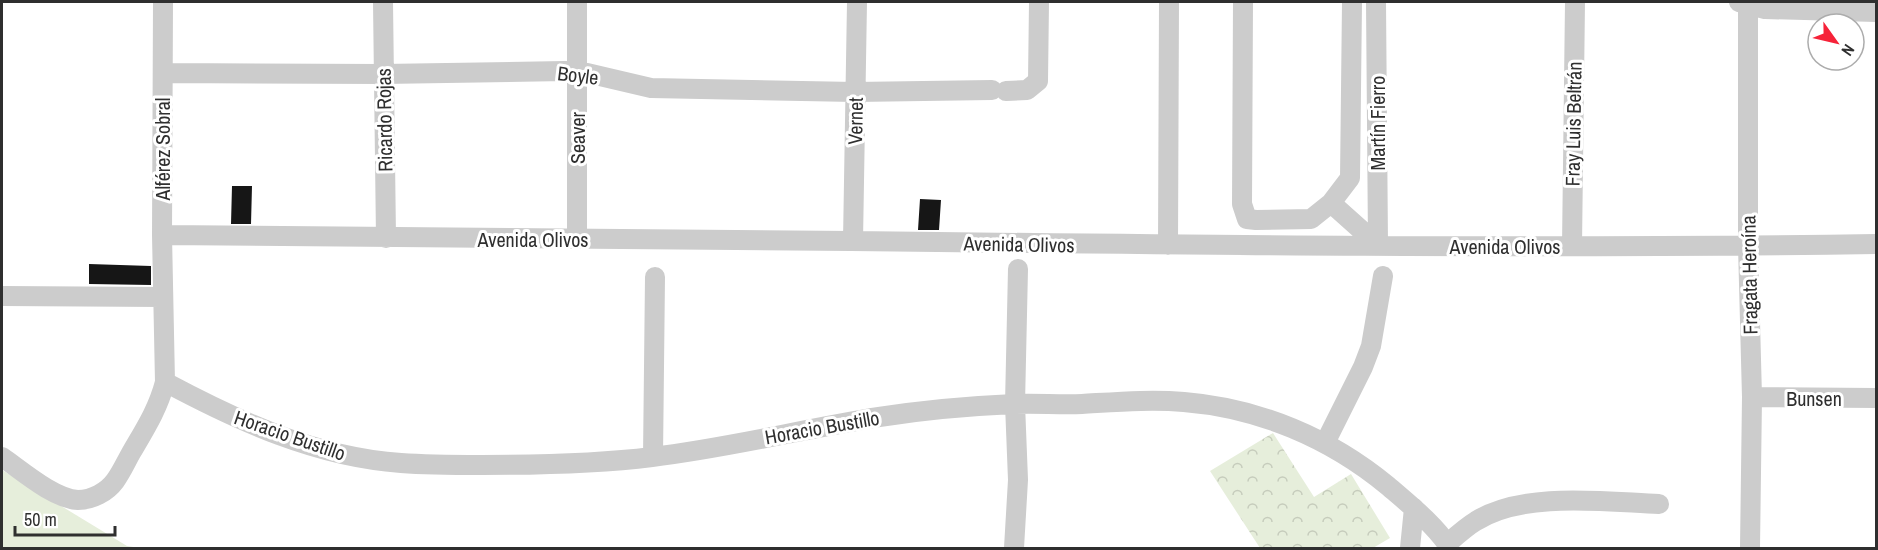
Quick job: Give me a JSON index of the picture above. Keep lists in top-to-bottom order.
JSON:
{
  "streets": {
    "street": [
      "Boyle",
      "Ricardo Rojas",
      "Vernet",
      "Martín Fierro",
      "Fray Luis Beltrán",
      "Seaver",
      "Alférez Sobral",
      "Avenida Olivos",
      "Fragata Heroína",
      "Bunsen",
      "Horacio Bustillo"
    ]
  },
  "crossings": [
    ["Boyle", "Ricardo Rojas"],
    ["Boyle", "Vernet"],
    ["Boyle", "Seaver"],
    ["Boyle", "Alférez Sobral"],
    ["Ricardo Rojas", "Avenida Olivos"],
    ["Vernet", "Avenida Olivos"],
    ["Martín Fierro", "Avenida Olivos"],
    ["Fray Luis Beltrán", "Avenida Olivos"],
    ["Seaver", "Avenida Olivos"],
    ["Alférez Sobral", "Avenida Olivos"],
    ["Alférez Sobral", "Horacio Bustillo"],
    ["Avenida Olivos", "Fragata Heroína"],
    ["Fragata Heroína", "Bunsen"]
  ],
  "scale_bar": "50 m",
  "north": "bottom right"
}
